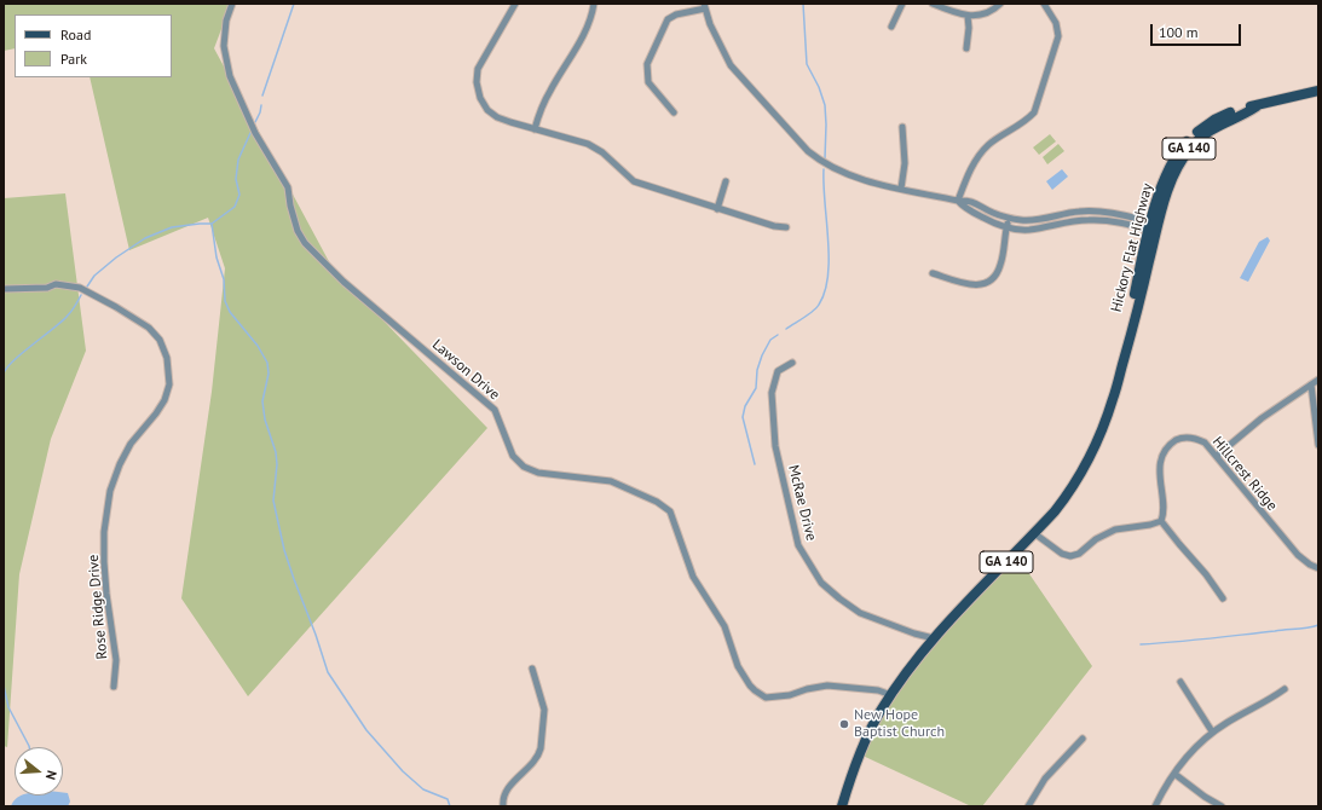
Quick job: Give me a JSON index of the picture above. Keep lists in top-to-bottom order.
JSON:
{
  "streets": {
    "main road": ["GA 140", "Hickory Flat Highway"],
    "street": [
      "Lawson Drive",
      "Hillcrest Ridge",
      "McRae Drive",
      "Rose Ridge Drive"
    ]
  },
  "crossings": [
    ["Hickory Flat Highway", "Lawson Drive"],
    ["Hickory Flat Highway", "McRae Drive"]
  ],
  "places": ["New Hope Baptist Church"],
  "legend": ["Road", "Park"],
  "scale_bar": "100 m",
  "north": "right"
}
